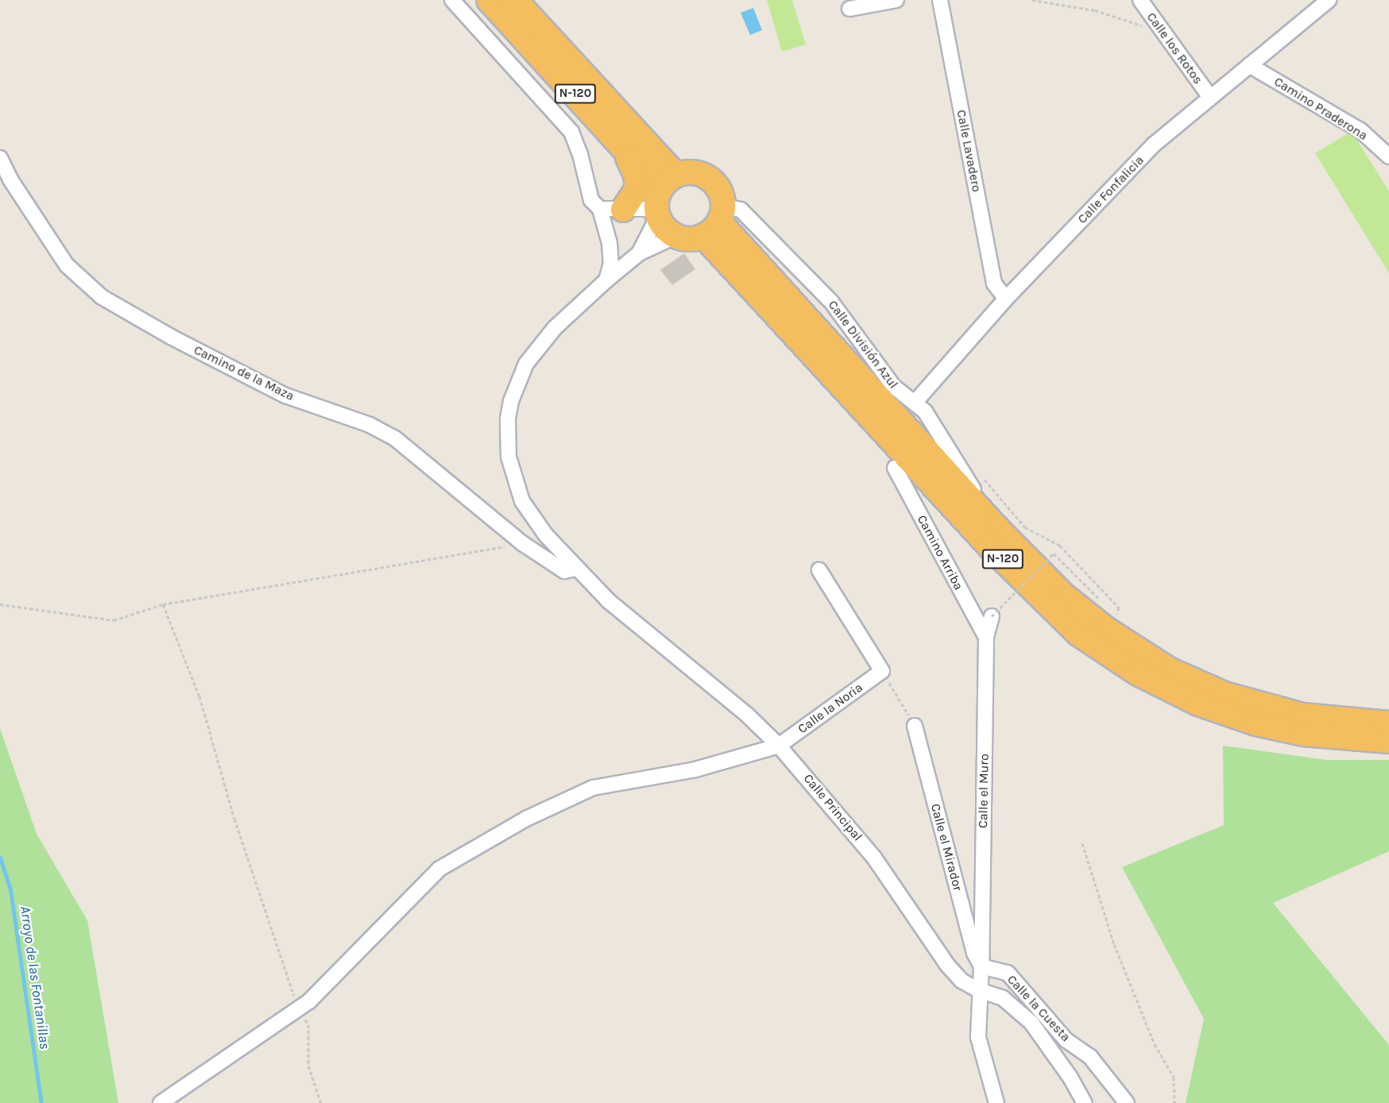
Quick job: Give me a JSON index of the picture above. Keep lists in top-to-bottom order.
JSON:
{
  "streets": {
    "highway": ["N-120"],
    "street": [
      "Calle los Rotos",
      "Camino Praderona",
      "Calle Lavadero",
      "Calle Fonfalicia",
      "Calle División Azul",
      "Camino de la Maza",
      "Camino Arriba",
      "Calle la Noria",
      "Calle el Muro",
      "Calle Principal",
      "Calle el Mirador",
      "Calle la Cuesta"
    ]
  },
  "crossings": [
    ["Calle los Rotos", "Calle Fonfalicia"],
    ["N-120", "Calle División Azul"],
    ["Camino Praderona", "Calle Fonfalicia"],
    ["Calle Lavadero", "Calle Fonfalicia"],
    ["Calle Fonfalicia", "Calle División Azul"],
    ["Camino de la Maza", "Calle Principal"],
    ["Camino Arriba", "Calle el Muro"],
    ["Calle la Noria", "Calle Principal"],
    ["Calle el Muro", "Calle el Mirador"],
    ["Calle el Muro", "Calle la Cuesta"],
    ["Calle Principal", "Calle el Mirador"],
    ["Calle el Mirador", "Calle la Cuesta"]
  ],
  "water": ["Arroyo de las Fontanillas"]
}
